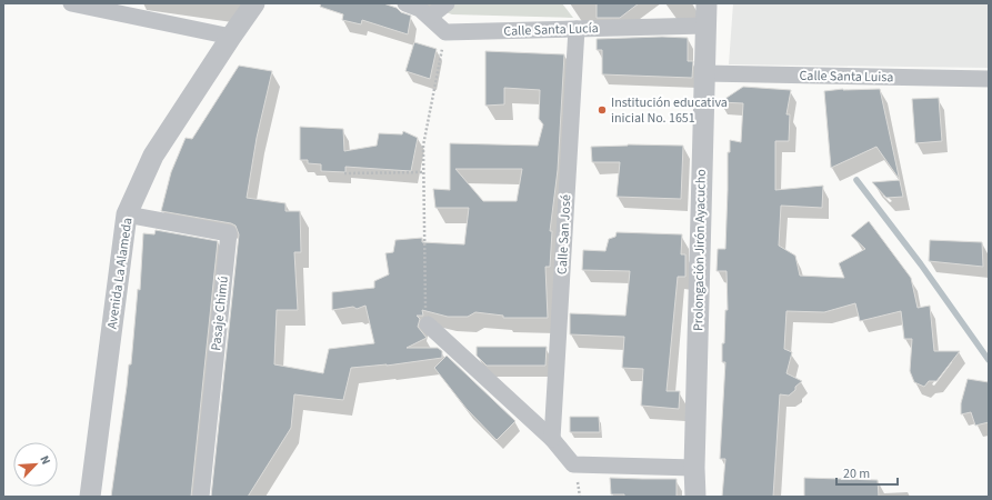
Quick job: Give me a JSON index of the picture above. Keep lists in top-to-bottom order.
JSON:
{
  "streets": {
    "street": [
      "Calle Santa Lucía",
      "Calle Santa Luisa",
      "Calle San José",
      "Prolongación Jirón Ayacucho",
      "Avenida La Alameda",
      "Pasaje Chimú"
    ]
  },
  "crossings": [
    ["Calle Santa Lucía", "Calle San José"],
    ["Calle Santa Lucía", "Prolongación Jirón Ayacucho"],
    ["Calle Santa Luisa", "Prolongación Jirón Ayacucho"],
    ["Avenida La Alameda", "Pasaje Chimú"]
  ],
  "places": ["Institución educativa inicial No. 1651"],
  "scale_bar": "20 m",
  "north": "top right"
}
